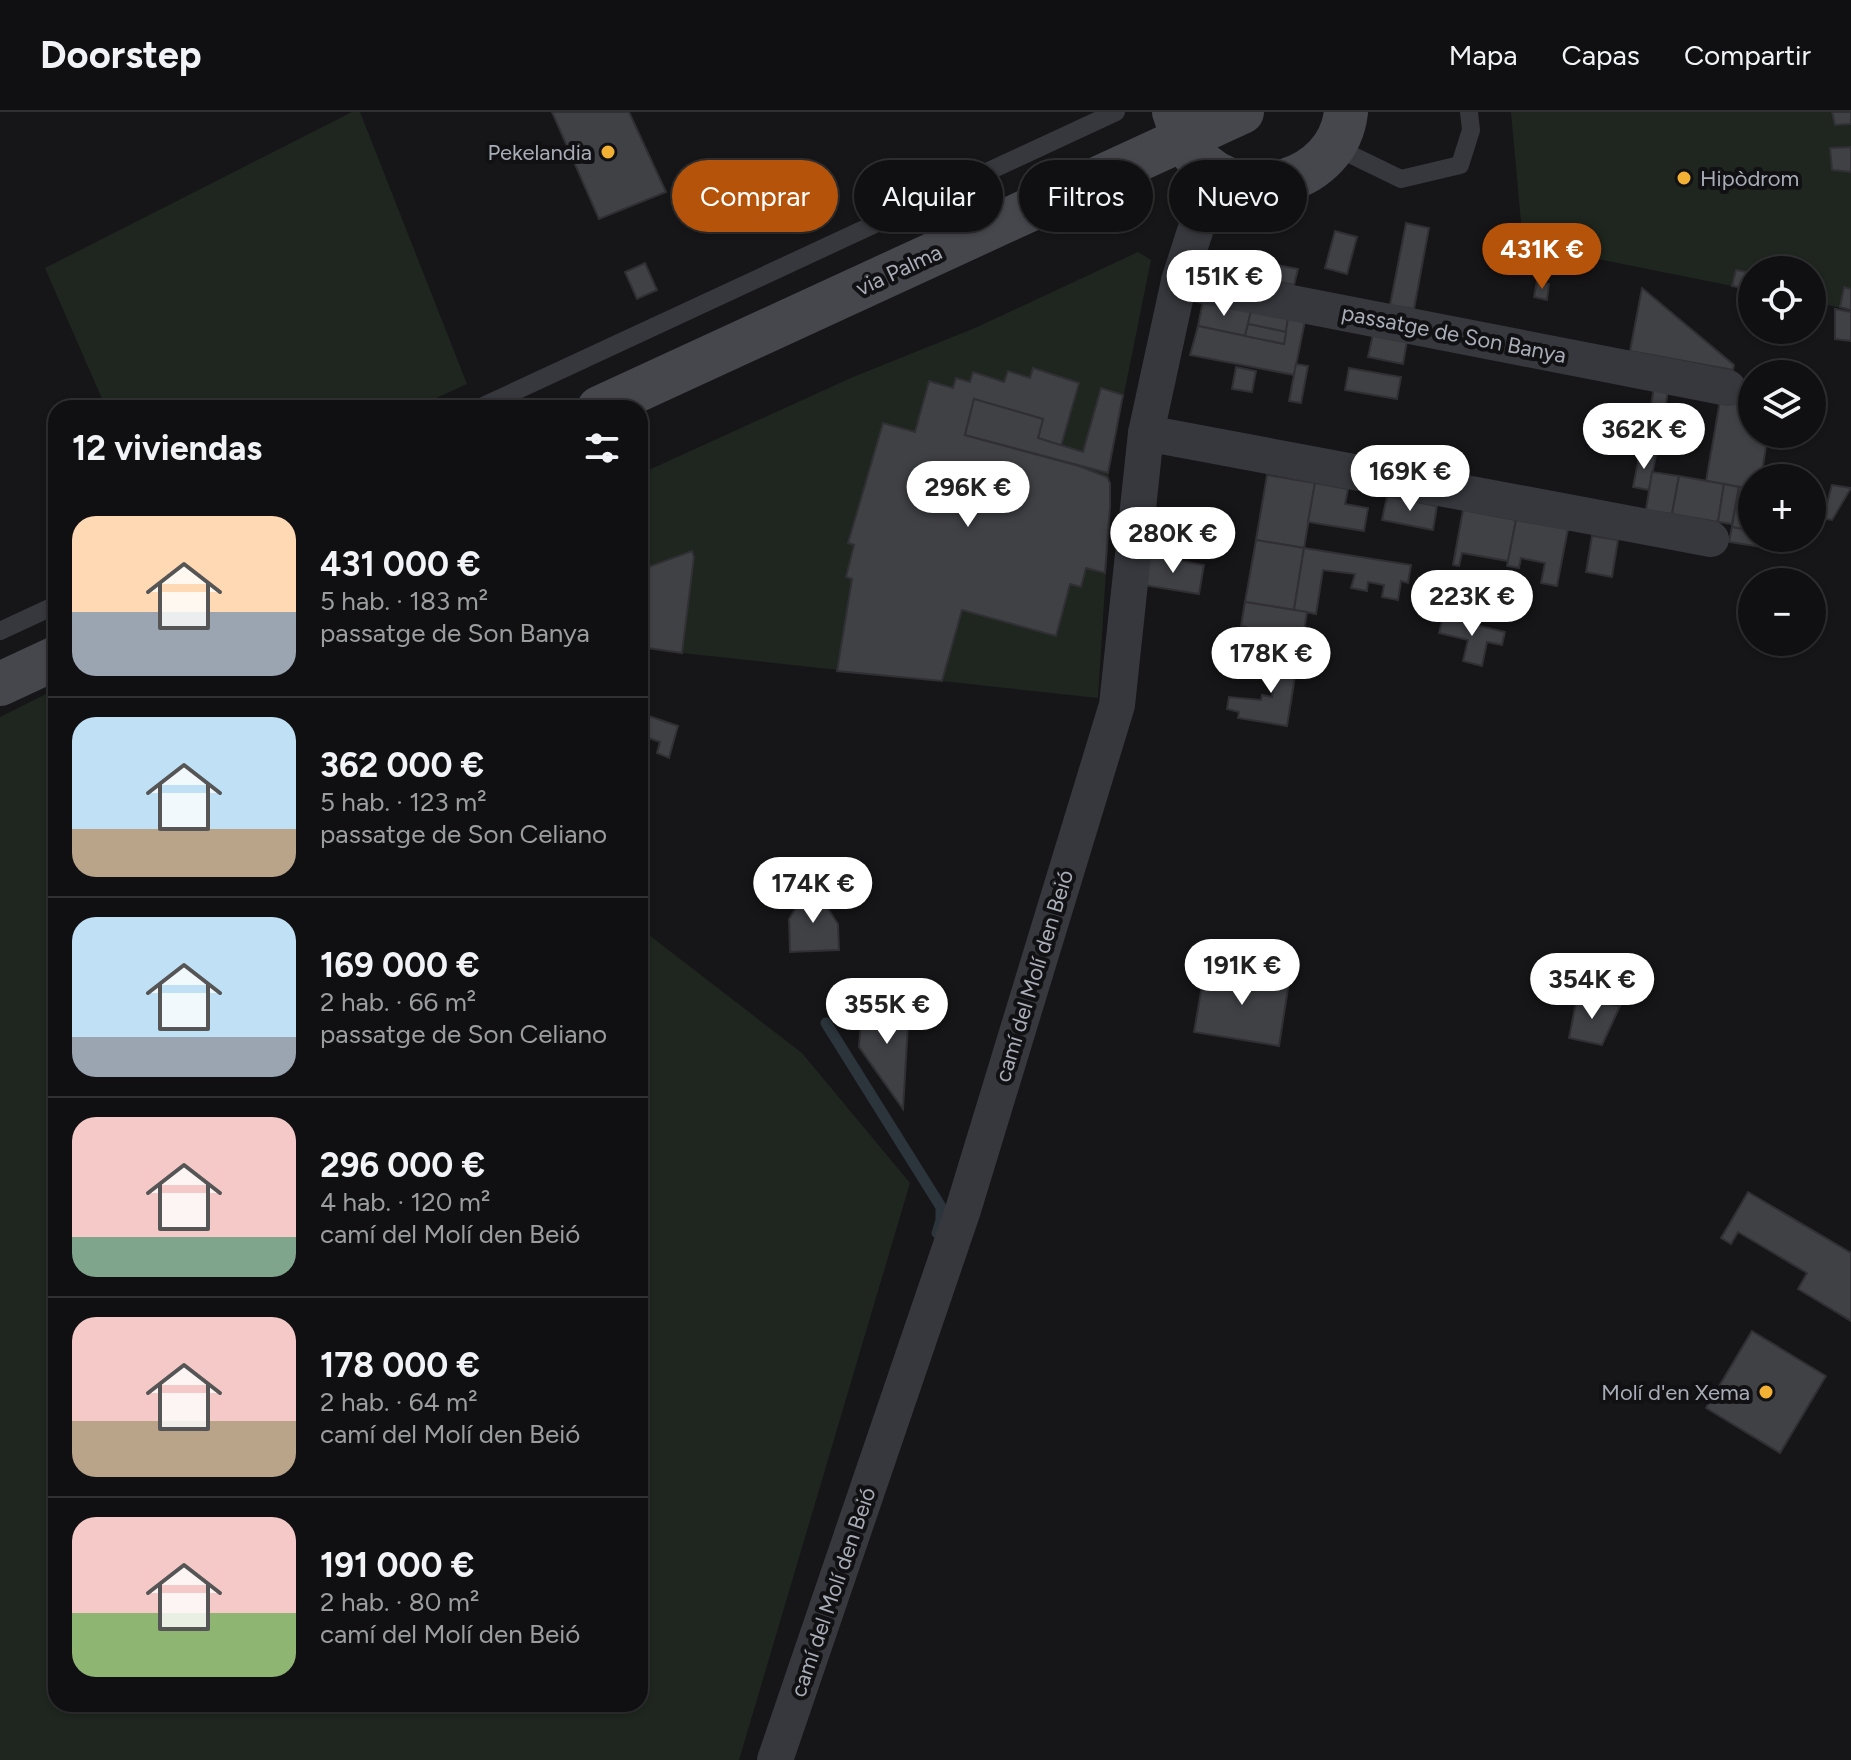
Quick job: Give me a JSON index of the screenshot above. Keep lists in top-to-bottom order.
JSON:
{
  "streets": {
    "main road": ["via Palma"],
    "street": ["passatge de Son Banya", "camí del Molí den Beió"]
  },
  "crossings": [
    ["passatge de Son Banya", "camí del Molí den Beió"]
  ],
  "places": ["Pekelandia", "Hipòdrom", "Molí d'en Xema"],
  "page": {
    "header": "Doorstep",
    "nav": ["Mapa", "Capas", "Compartir"],
    "chip": [
      "Comprar",
      "Alquilar",
      "Filtros",
      "Nuevo"
    ],
    "price": [
      "431K €",
      "151K €",
      "362K €",
      "169K €",
      "296K €",
      "280K €",
      "223K €",
      "178K €",
      "174K €",
      "191K €",
      "354K €",
      "355K €"
    ],
    "map_buttons": ["+", "−"],
    "heading": "12 viviendas",
    "list": [
      {
        "name": "431 000 €",
        "note": "5 hab. · 183 m² · passatge de Son Banya"
      },
      {
        "name": "362 000 €",
        "note": "5 hab. · 123 m² · passatge de Son Celiano"
      },
      {
        "name": "169 000 €",
        "note": "2 hab. · 66 m² · passatge de Son Celiano"
      },
      {
        "name": "296 000 €",
        "note": "4 hab. · 120 m² · camí del Molí den Beió"
      },
      {
        "name": "178 000 €",
        "note": "2 hab. · 64 m² · camí del Molí den Beió"
      },
      {
        "name": "191 000 €",
        "note": "2 hab. · 80 m² · camí del Molí den Beió"
      }
    ]
  }
}
